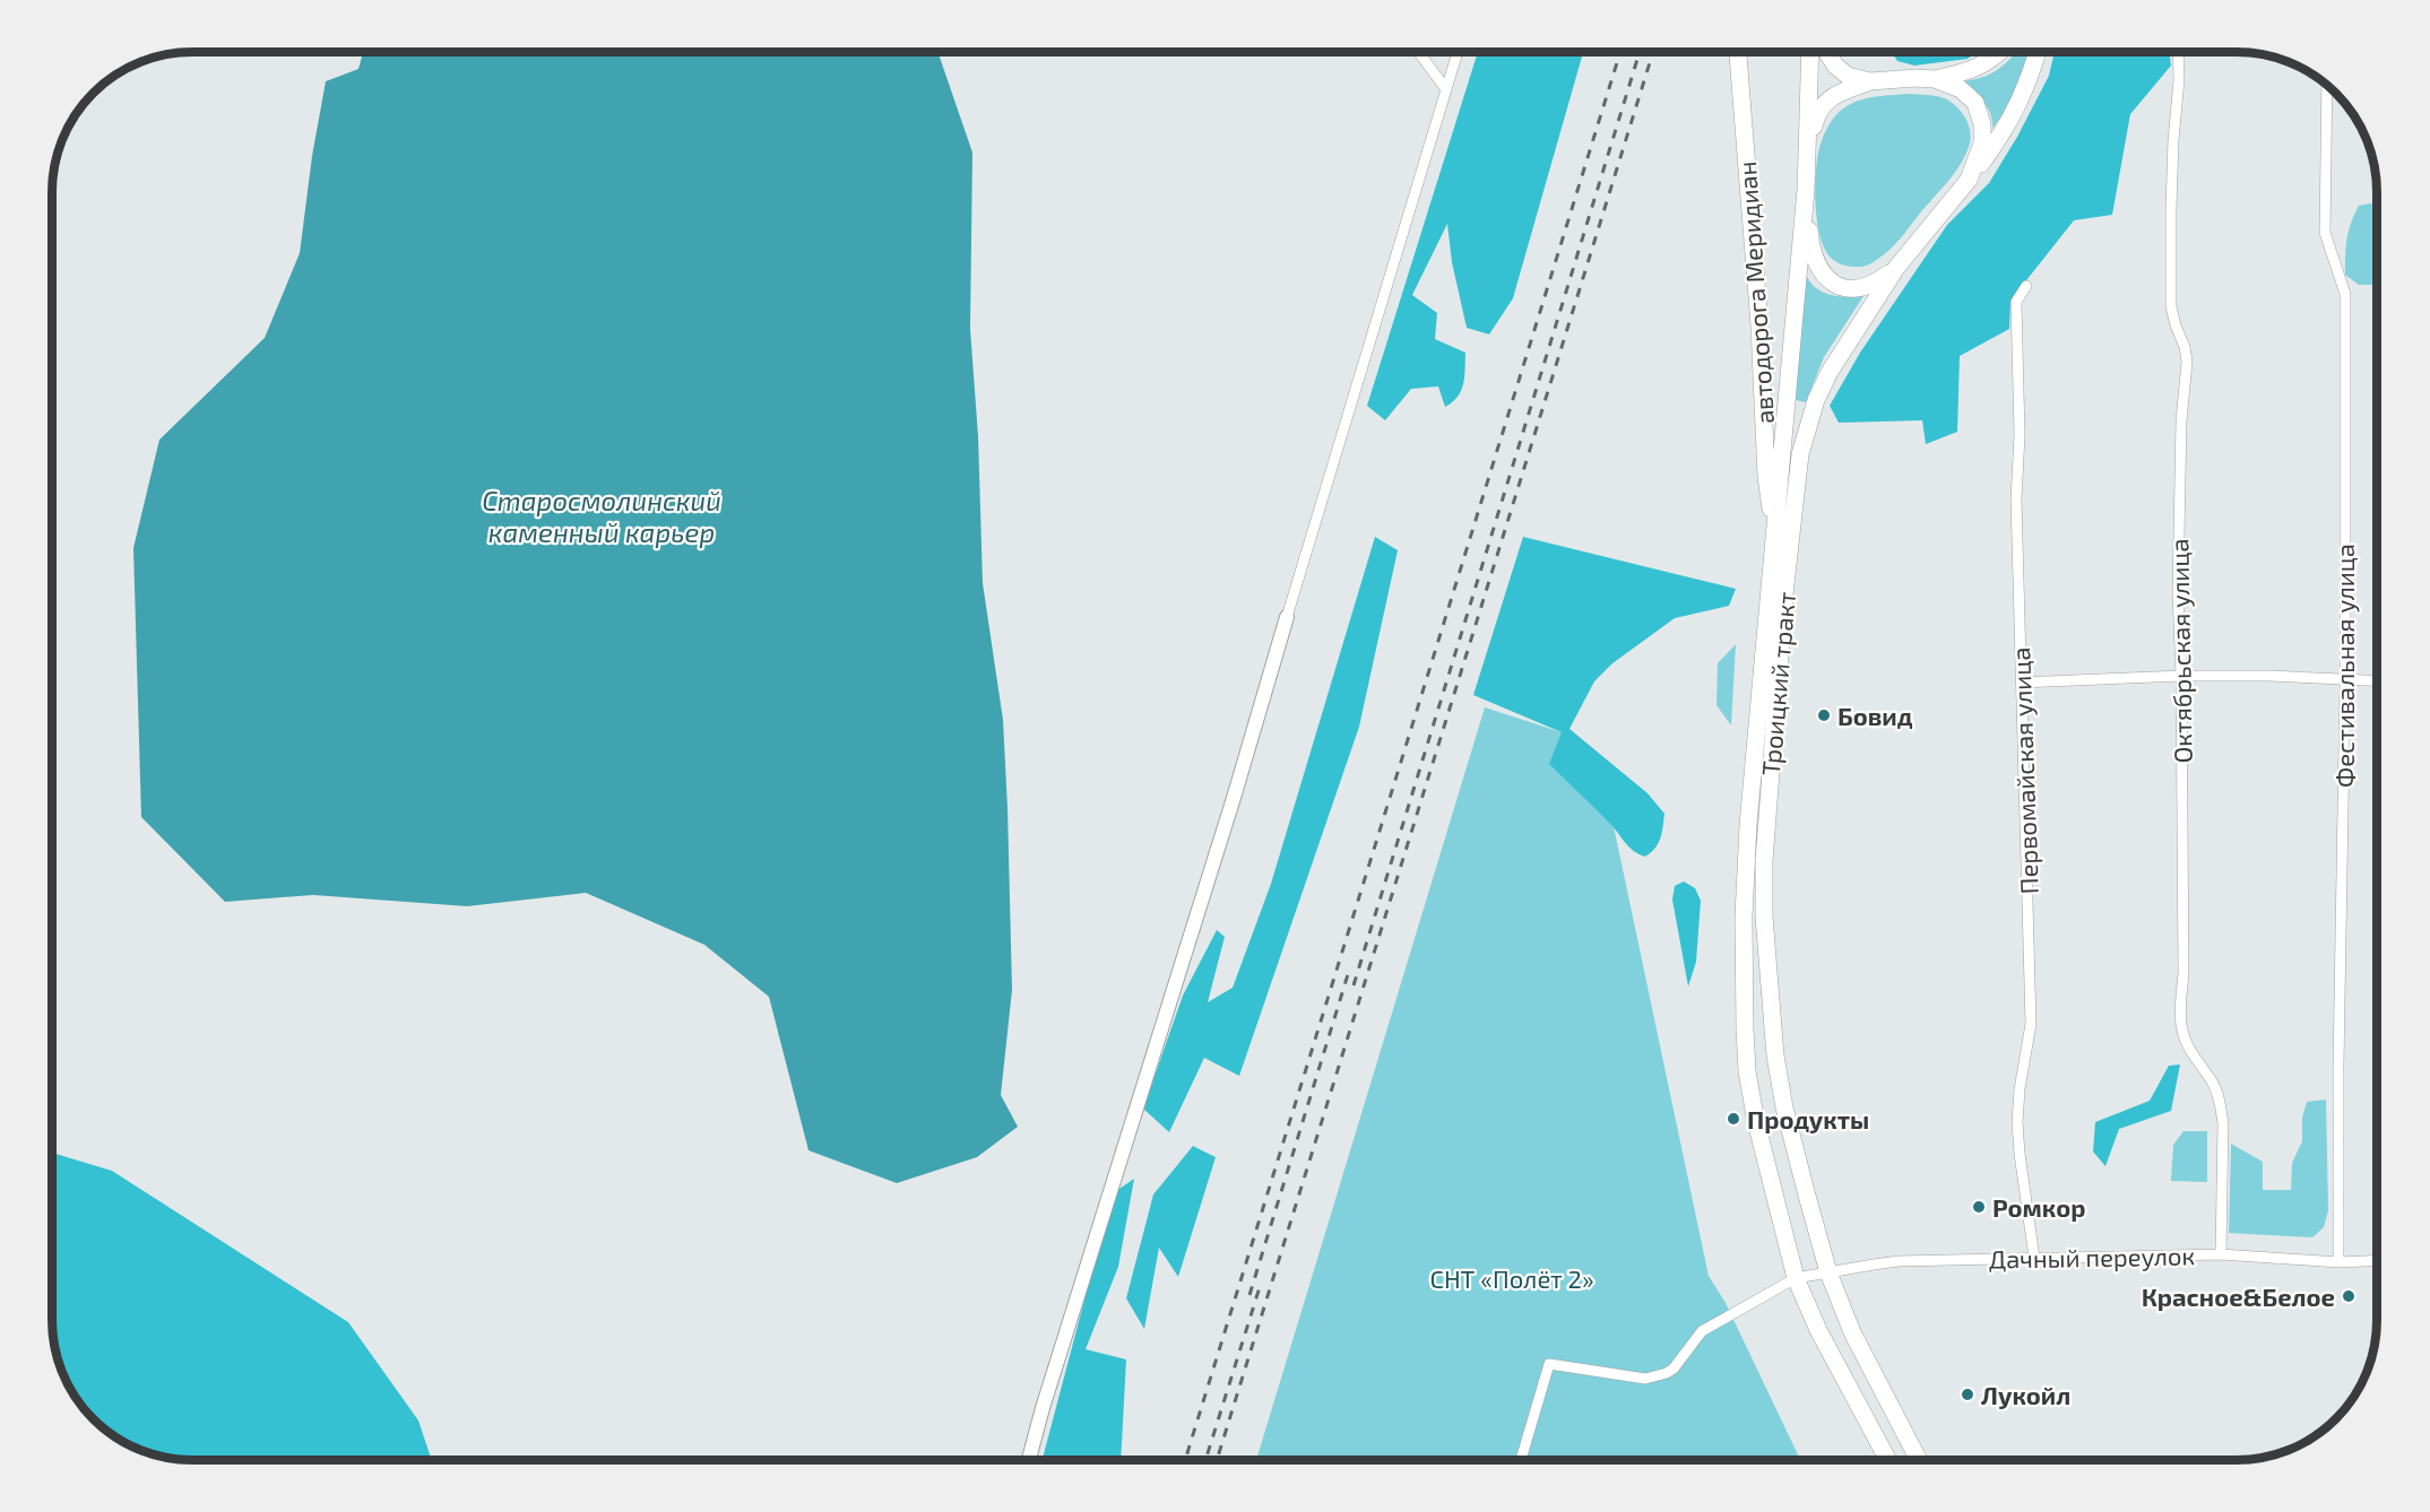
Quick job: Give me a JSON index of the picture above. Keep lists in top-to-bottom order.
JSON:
{
  "streets": {
    "main road": ["автодорога Меридиан", "Троицкий тракт"],
    "street": [
      "Октябрьская улица",
      "Фестивальная улица",
      "Первомайская улица",
      "Дачный переулок"
    ]
  },
  "crossings": [
    ["автодорога Меридиан", "Троицкий тракт"],
    ["Октябрьская улица", "Дачный переулок"],
    ["Фестивальная улица", "Дачный переулок"],
    ["Троицкий тракт", "Дачный переулок"],
    ["Первомайская улица", "Дачный переулок"]
  ],
  "water": ["Старосмолинский каменный карьер"],
  "parks": ["СНТ «Полёт 2»"],
  "places": [
    "Бовид",
    "Продукты",
    "Ромкор",
    "Красное&Белое",
    "Лукойл"
  ]
}
